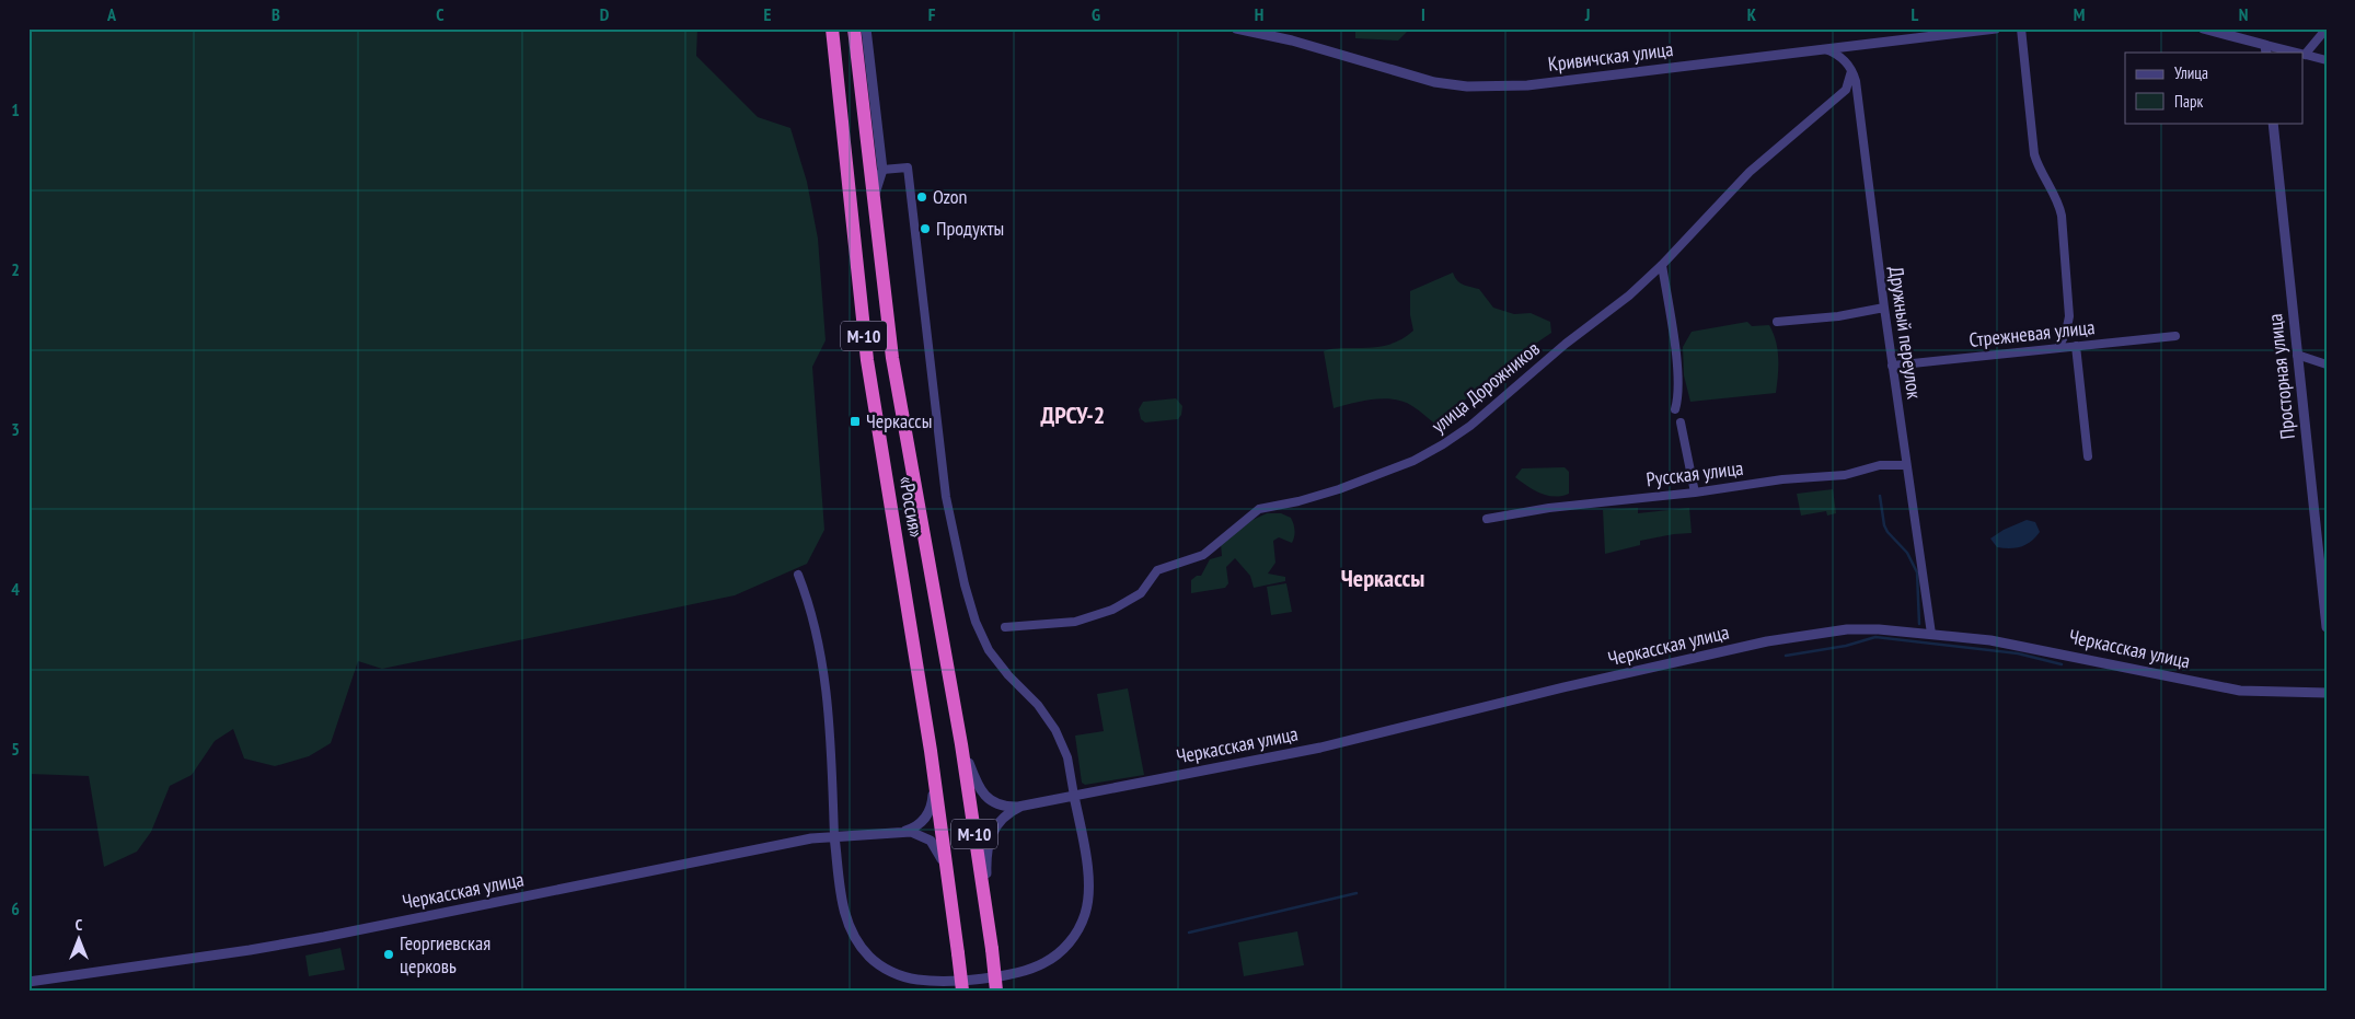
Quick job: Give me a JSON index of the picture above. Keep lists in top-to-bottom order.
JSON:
{
  "streets": {
    "highway": ["М-10", "«Россия»"],
    "street": [
      "Кривичская улица",
      "Дружный переулок",
      "Стрежневая улица",
      "Просторная улица",
      "улица Дорожников",
      "Русская улица",
      "Черкасская улица"
    ]
  },
  "crossings": [
    ["Дружный переулок", "Стрежневая улица"],
    ["Дружный переулок", "улица Дорожников"],
    ["Дружный переулок", "Русская улица"],
    ["Дружный переулок", "Черкасская улица"],
    ["М-10", "«Россия»"],
    ["М-10", "Черкасская улица"],
    ["«Россия»", "Черкасская улица"]
  ],
  "districts": ["ДРСУ-2", "Черкассы"],
  "places": {
    "other": ["Ozon", "Продукты", "Георгиевская церковь"],
    "transit": ["Черкассы"]
  },
  "legend": ["Улица", "Парк"],
  "north": "top",
  "grid": {
    "columns": [
      "A",
      "B",
      "C",
      "D",
      "E",
      "F",
      "G",
      "H",
      "I",
      "J",
      "K",
      "L",
      "M",
      "N"
    ],
    "rows": [
      "1",
      "2",
      "3",
      "4",
      "5",
      "6"
    ]
  }
}
